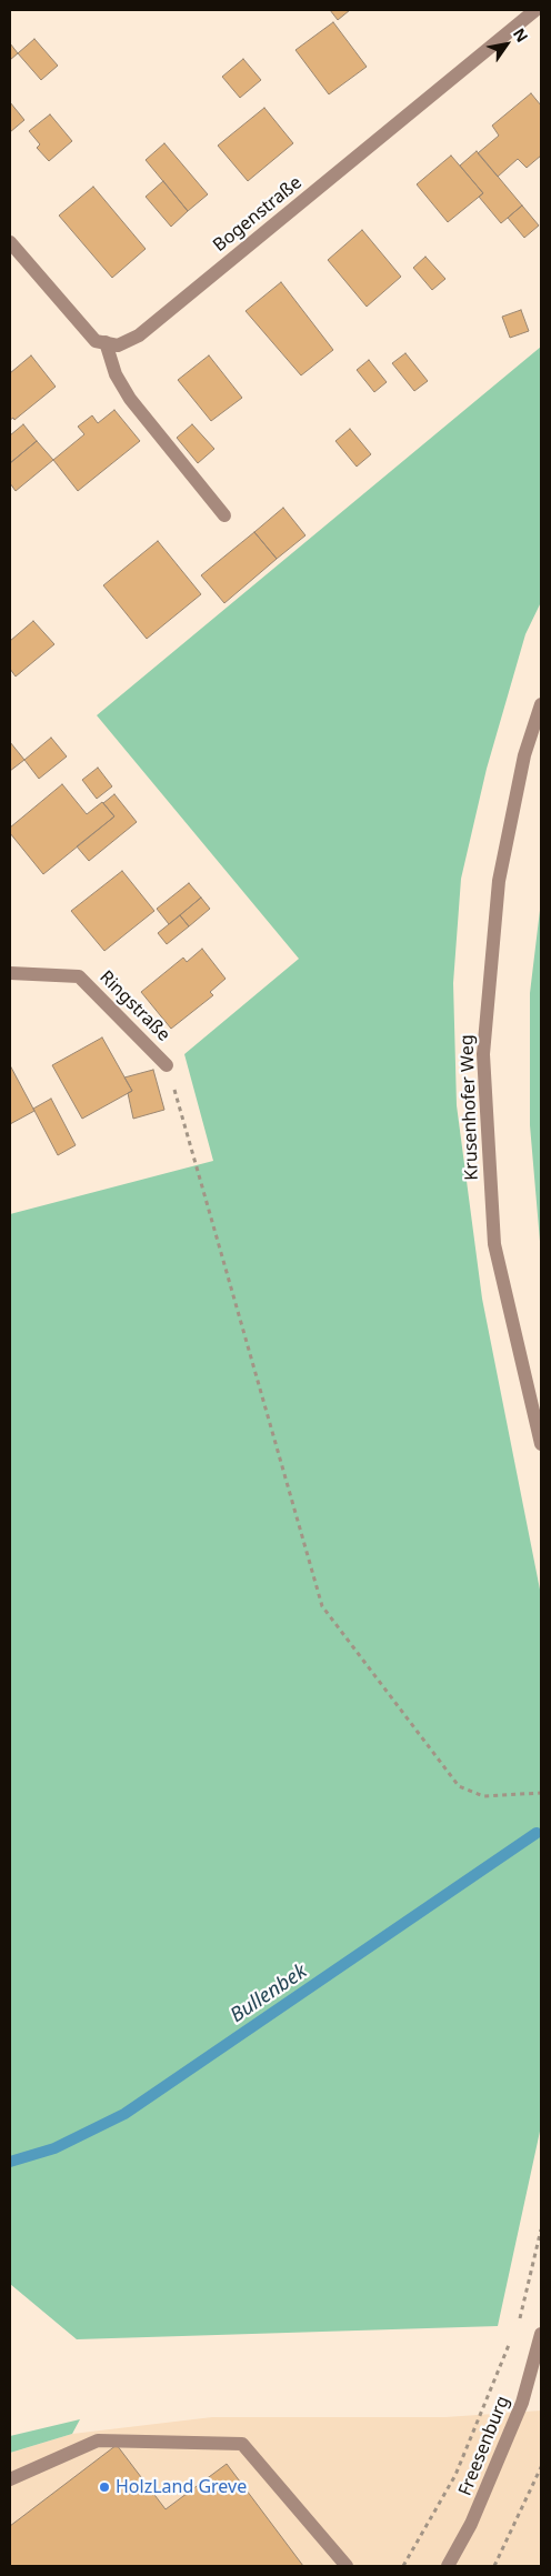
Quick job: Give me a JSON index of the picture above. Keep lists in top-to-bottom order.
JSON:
{
  "streets": {
    "street": [
      "Bogenstraße",
      "Ringstraße",
      "Krusenhofer Weg",
      "Freesenburg"
    ]
  },
  "water": ["Bullenbek"],
  "places": ["HolzLand Greve"],
  "north": "top right"
}
